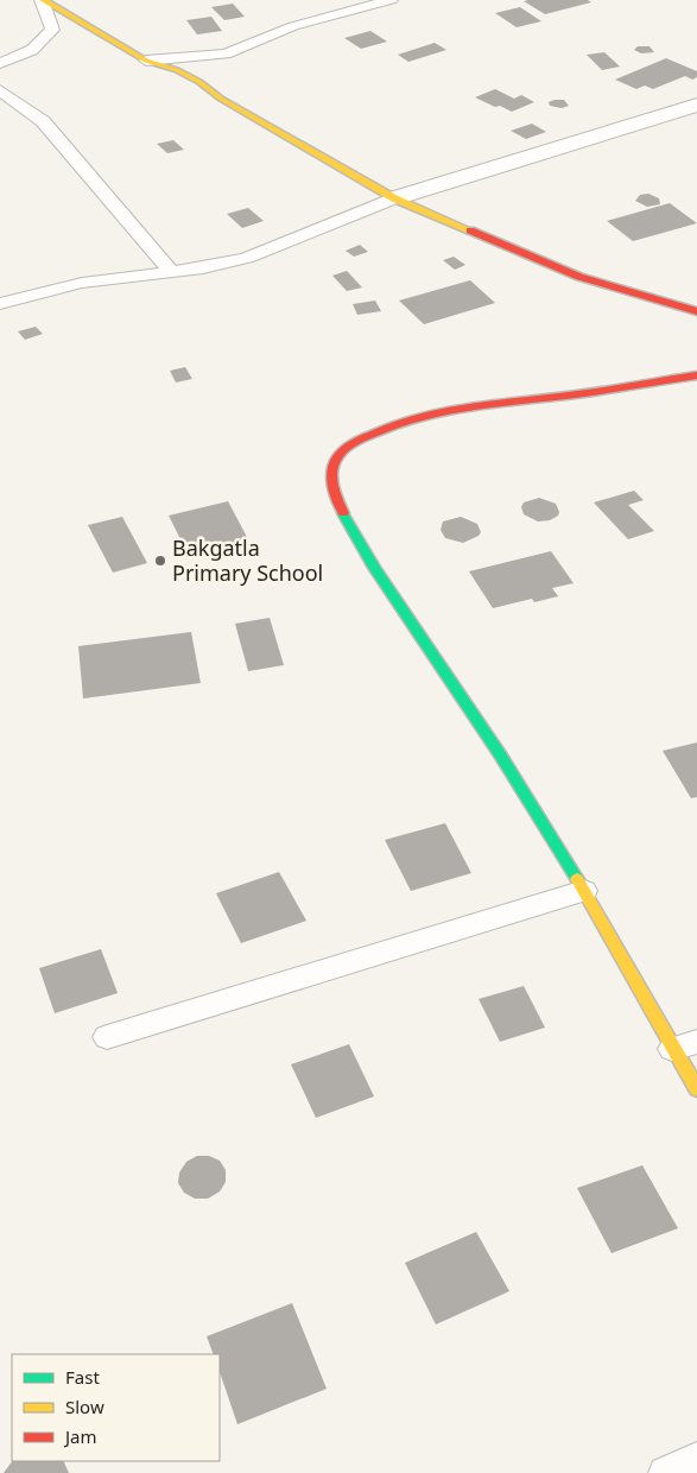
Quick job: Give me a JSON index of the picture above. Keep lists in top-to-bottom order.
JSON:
{
  "places": ["Bakgatla Primary School"],
  "legend": ["Fast", "Slow", "Jam"]
}
